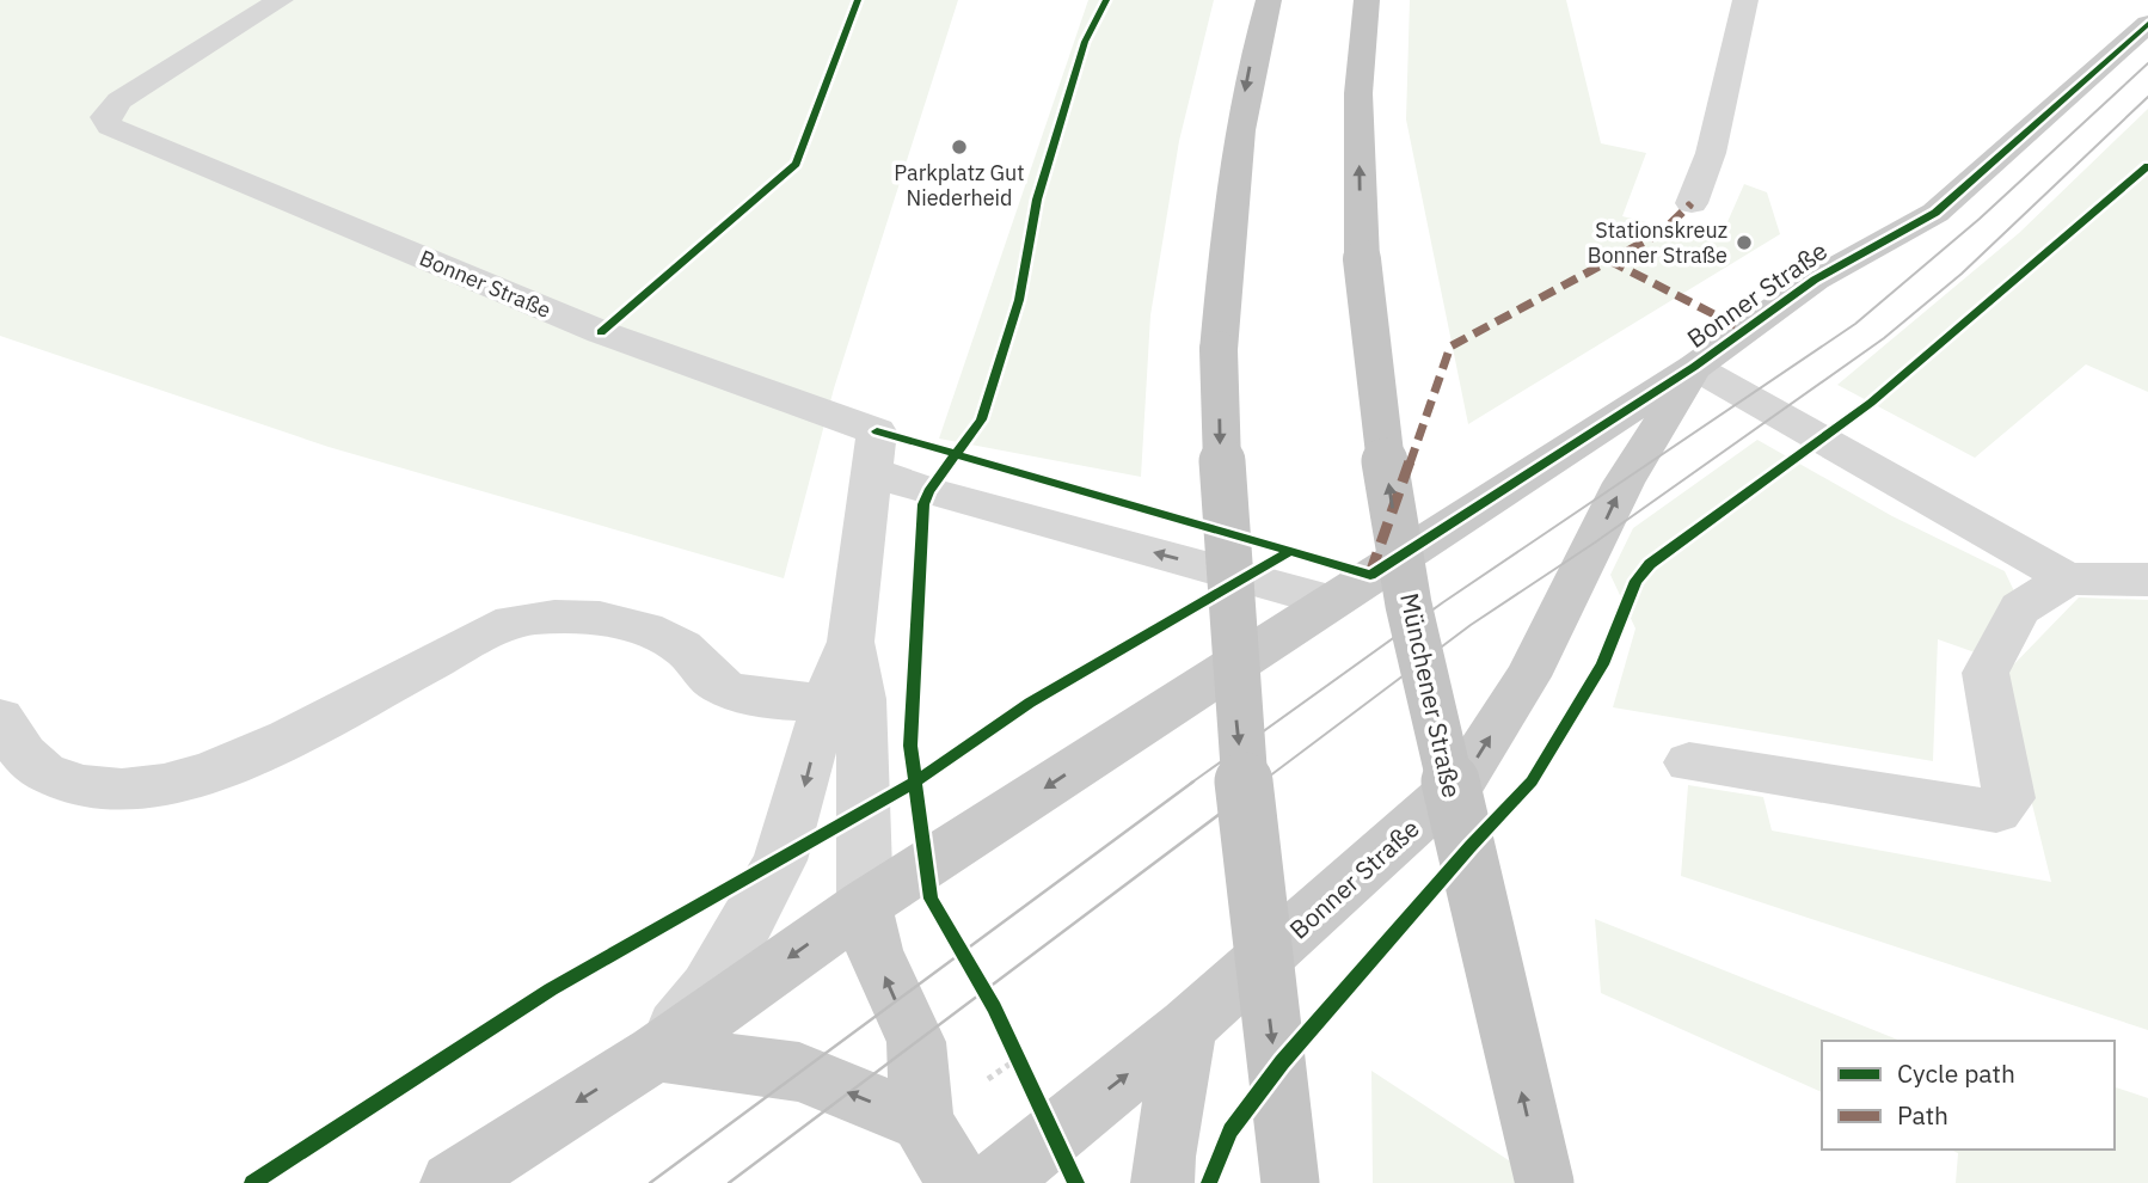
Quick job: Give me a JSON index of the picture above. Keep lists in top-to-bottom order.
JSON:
{
  "streets": {
    "highway": ["Münchener Straße"],
    "main road": ["Bonner Straße"]
  },
  "places": ["Parkplatz Gut Niederheid", "Stationskreuz Bonner Straße"],
  "legend": ["Cycle path", "Path"]
}
